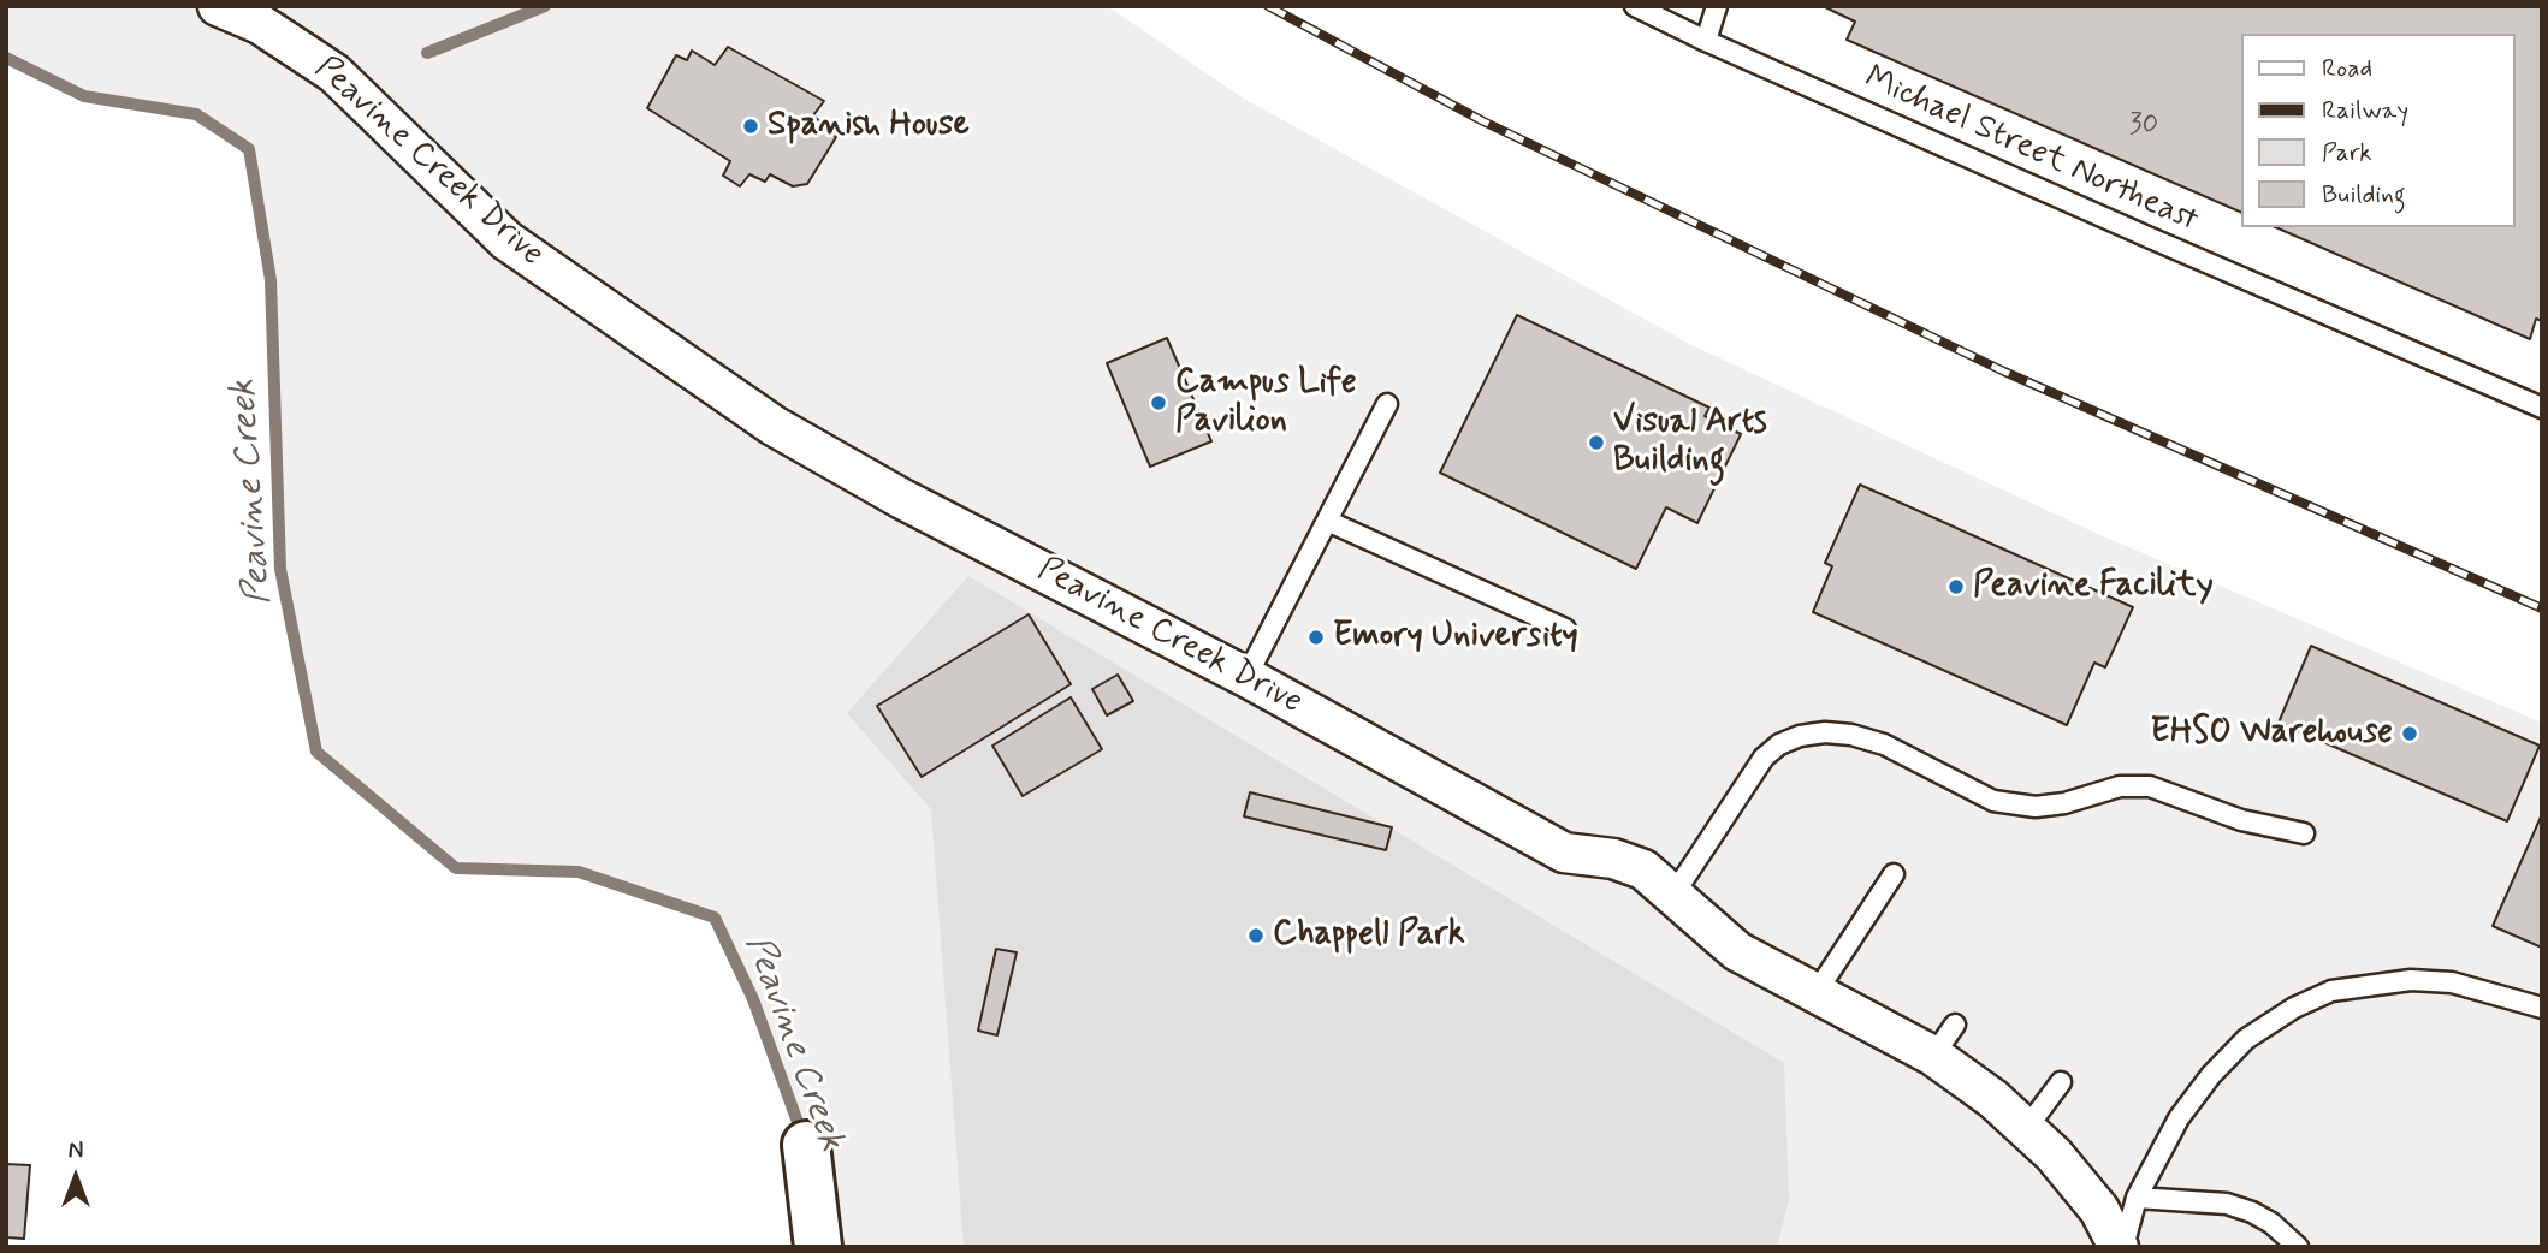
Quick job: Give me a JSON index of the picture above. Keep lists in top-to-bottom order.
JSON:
{
  "streets": {
    "street": ["Peavine Creek Drive"],
    "lane": ["Michael Street Northeast"]
  },
  "water": ["Peavine Creek"],
  "places": [
    "Spanish House",
    "Campus Life Pavilion",
    "Visual Arts Building",
    "Peavine Facility",
    "Emory University",
    "EHSO Warehouse",
    "Chappell Park"
  ],
  "house_numbers": ["30"],
  "legend": [
    "Road",
    "Railway",
    "Park",
    "Building"
  ],
  "north": "top"
}
